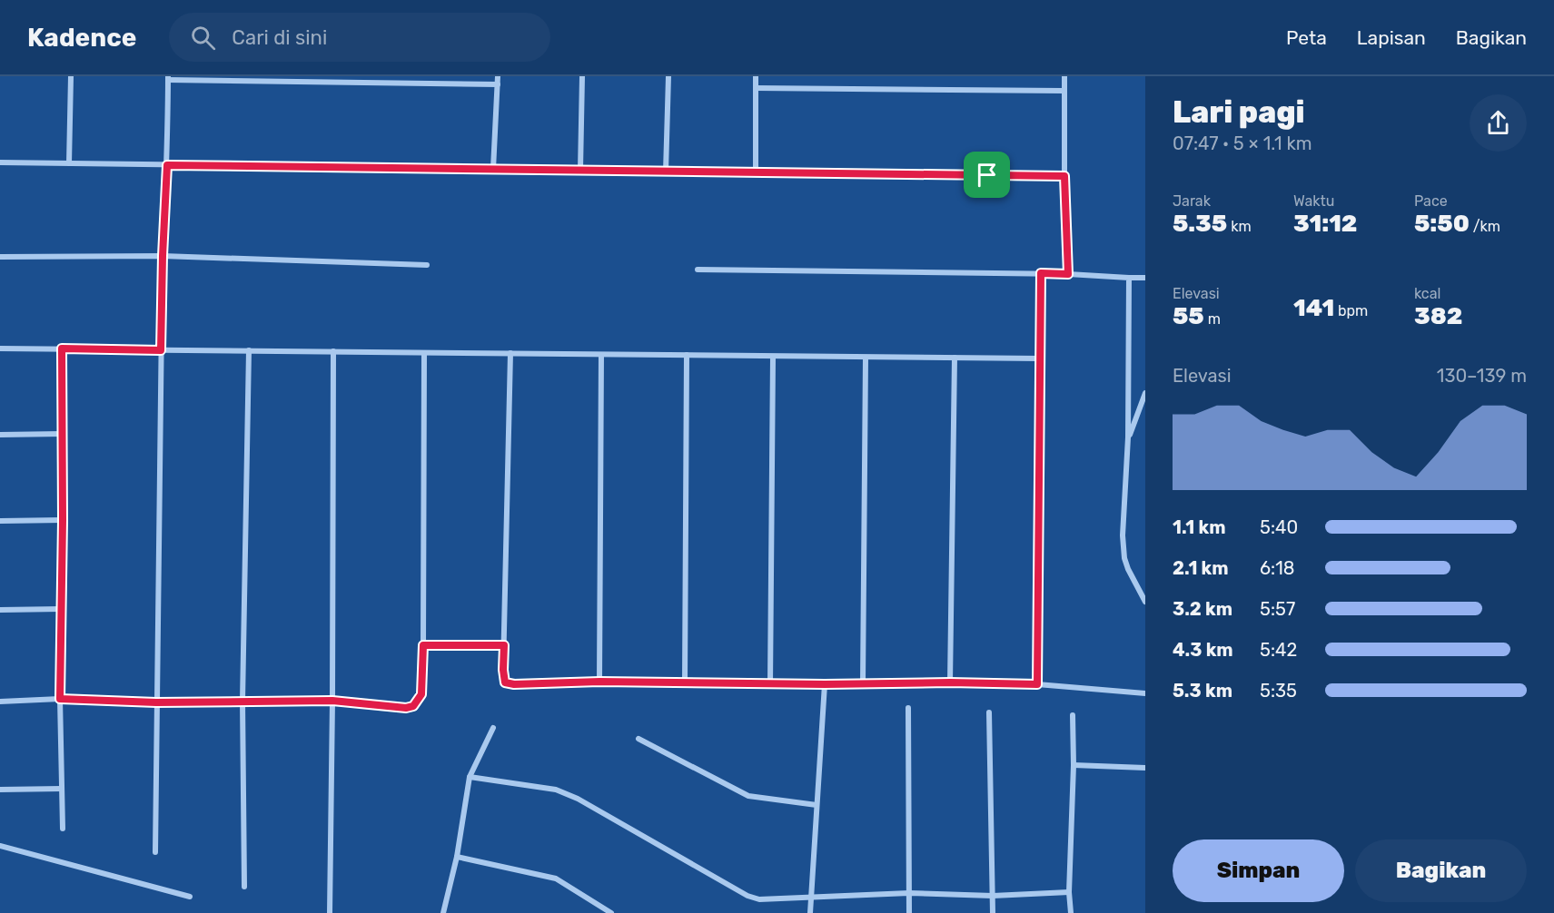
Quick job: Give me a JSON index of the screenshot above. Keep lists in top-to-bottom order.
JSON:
{
  "page": {
    "header": "Kadence",
    "search": "Cari di sini",
    "nav": ["Peta", "Lapisan", "Bagikan"],
    "heading": ["Lari pagi", "07:47 · 5 × 1.1 km"],
    "stats": [
      ["Jarak", "5.35 km"],
      ["Waktu", "31:12"],
      ["Pace", "5:50 /km"],
      ["Elevasi", "55 m"],
      ["141 bpm"],
      ["kcal", "382"]
    ],
    "chart": ["Elevasi", "130–139 m"],
    "list": [
      {
        "name": "1.1 km",
        "note": "5:40"
      },
      {
        "name": "2.1 km",
        "note": "6:18"
      },
      {
        "name": "3.2 km",
        "note": "5:57"
      },
      {
        "name": "4.3 km",
        "note": "5:42"
      },
      {
        "name": "5.3 km",
        "note": "5:35"
      }
    ],
    "buttons": ["Simpan", "Bagikan"]
  }
}
